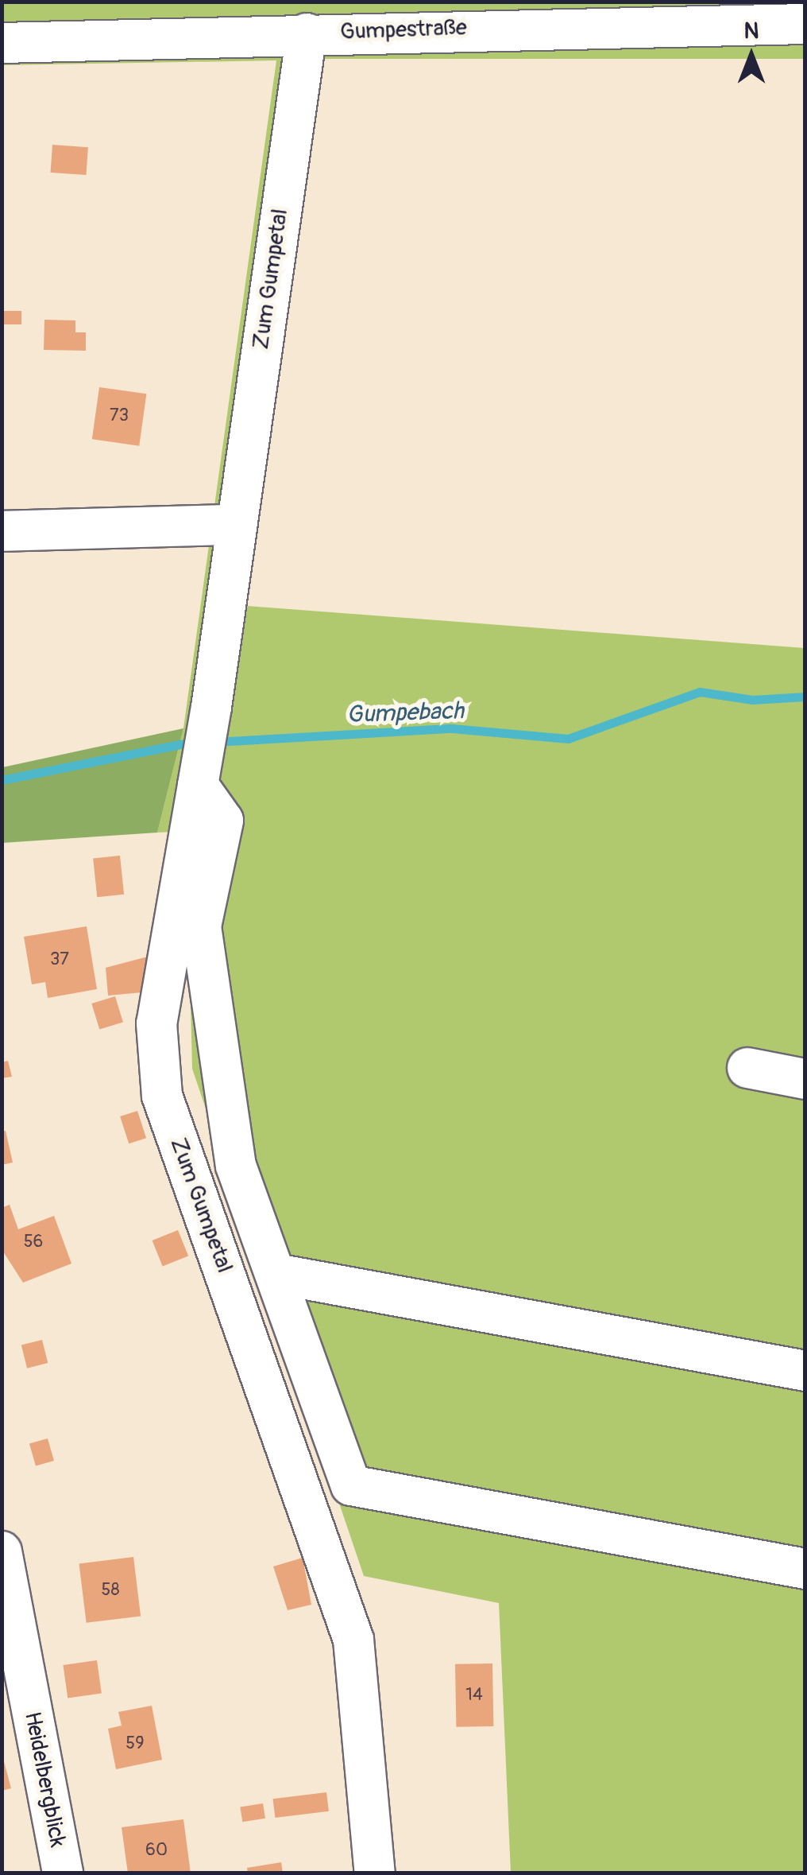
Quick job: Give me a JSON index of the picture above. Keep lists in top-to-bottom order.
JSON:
{
  "streets": {
    "street": ["Gumpestraße", "Zum Gumpetal", "Heidelbergblick"]
  },
  "crossings": [
    ["Gumpestraße", "Zum Gumpetal"]
  ],
  "water": ["Gumpebach"],
  "house_numbers": [
    "73",
    "37",
    "56",
    "58",
    "14",
    "59",
    "60"
  ],
  "north": "top"
}
